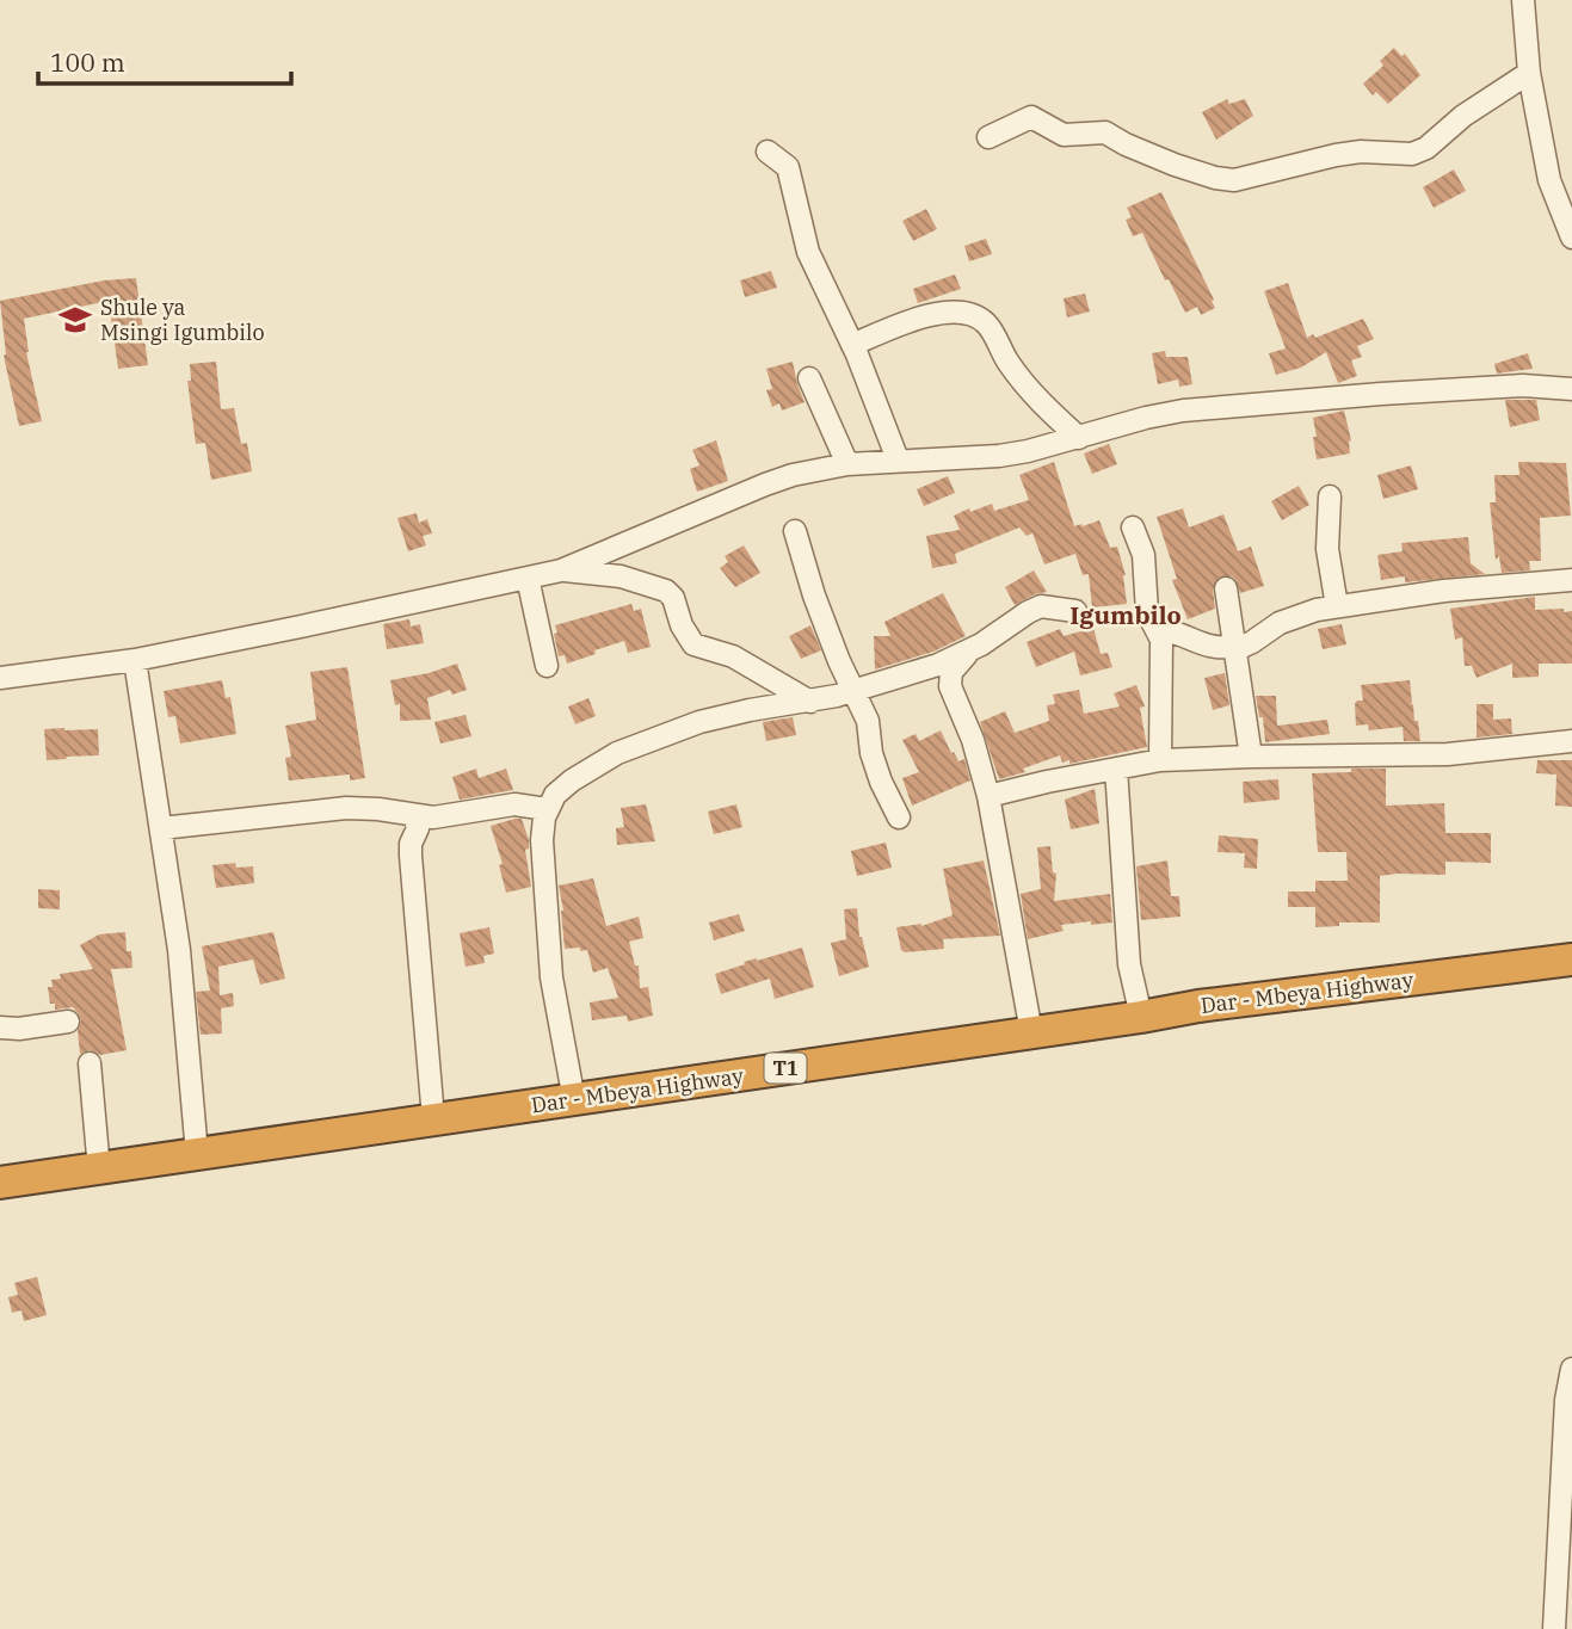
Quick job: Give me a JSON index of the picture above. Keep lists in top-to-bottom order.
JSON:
{
  "streets": {
    "highway": ["Dar - Mbeya Highway", "T1"]
  },
  "districts": ["Igumbilo"],
  "places": {
    "school or university": ["Shule ya Msingi Igumbilo"]
  },
  "scale_bar": "100 m"
}
